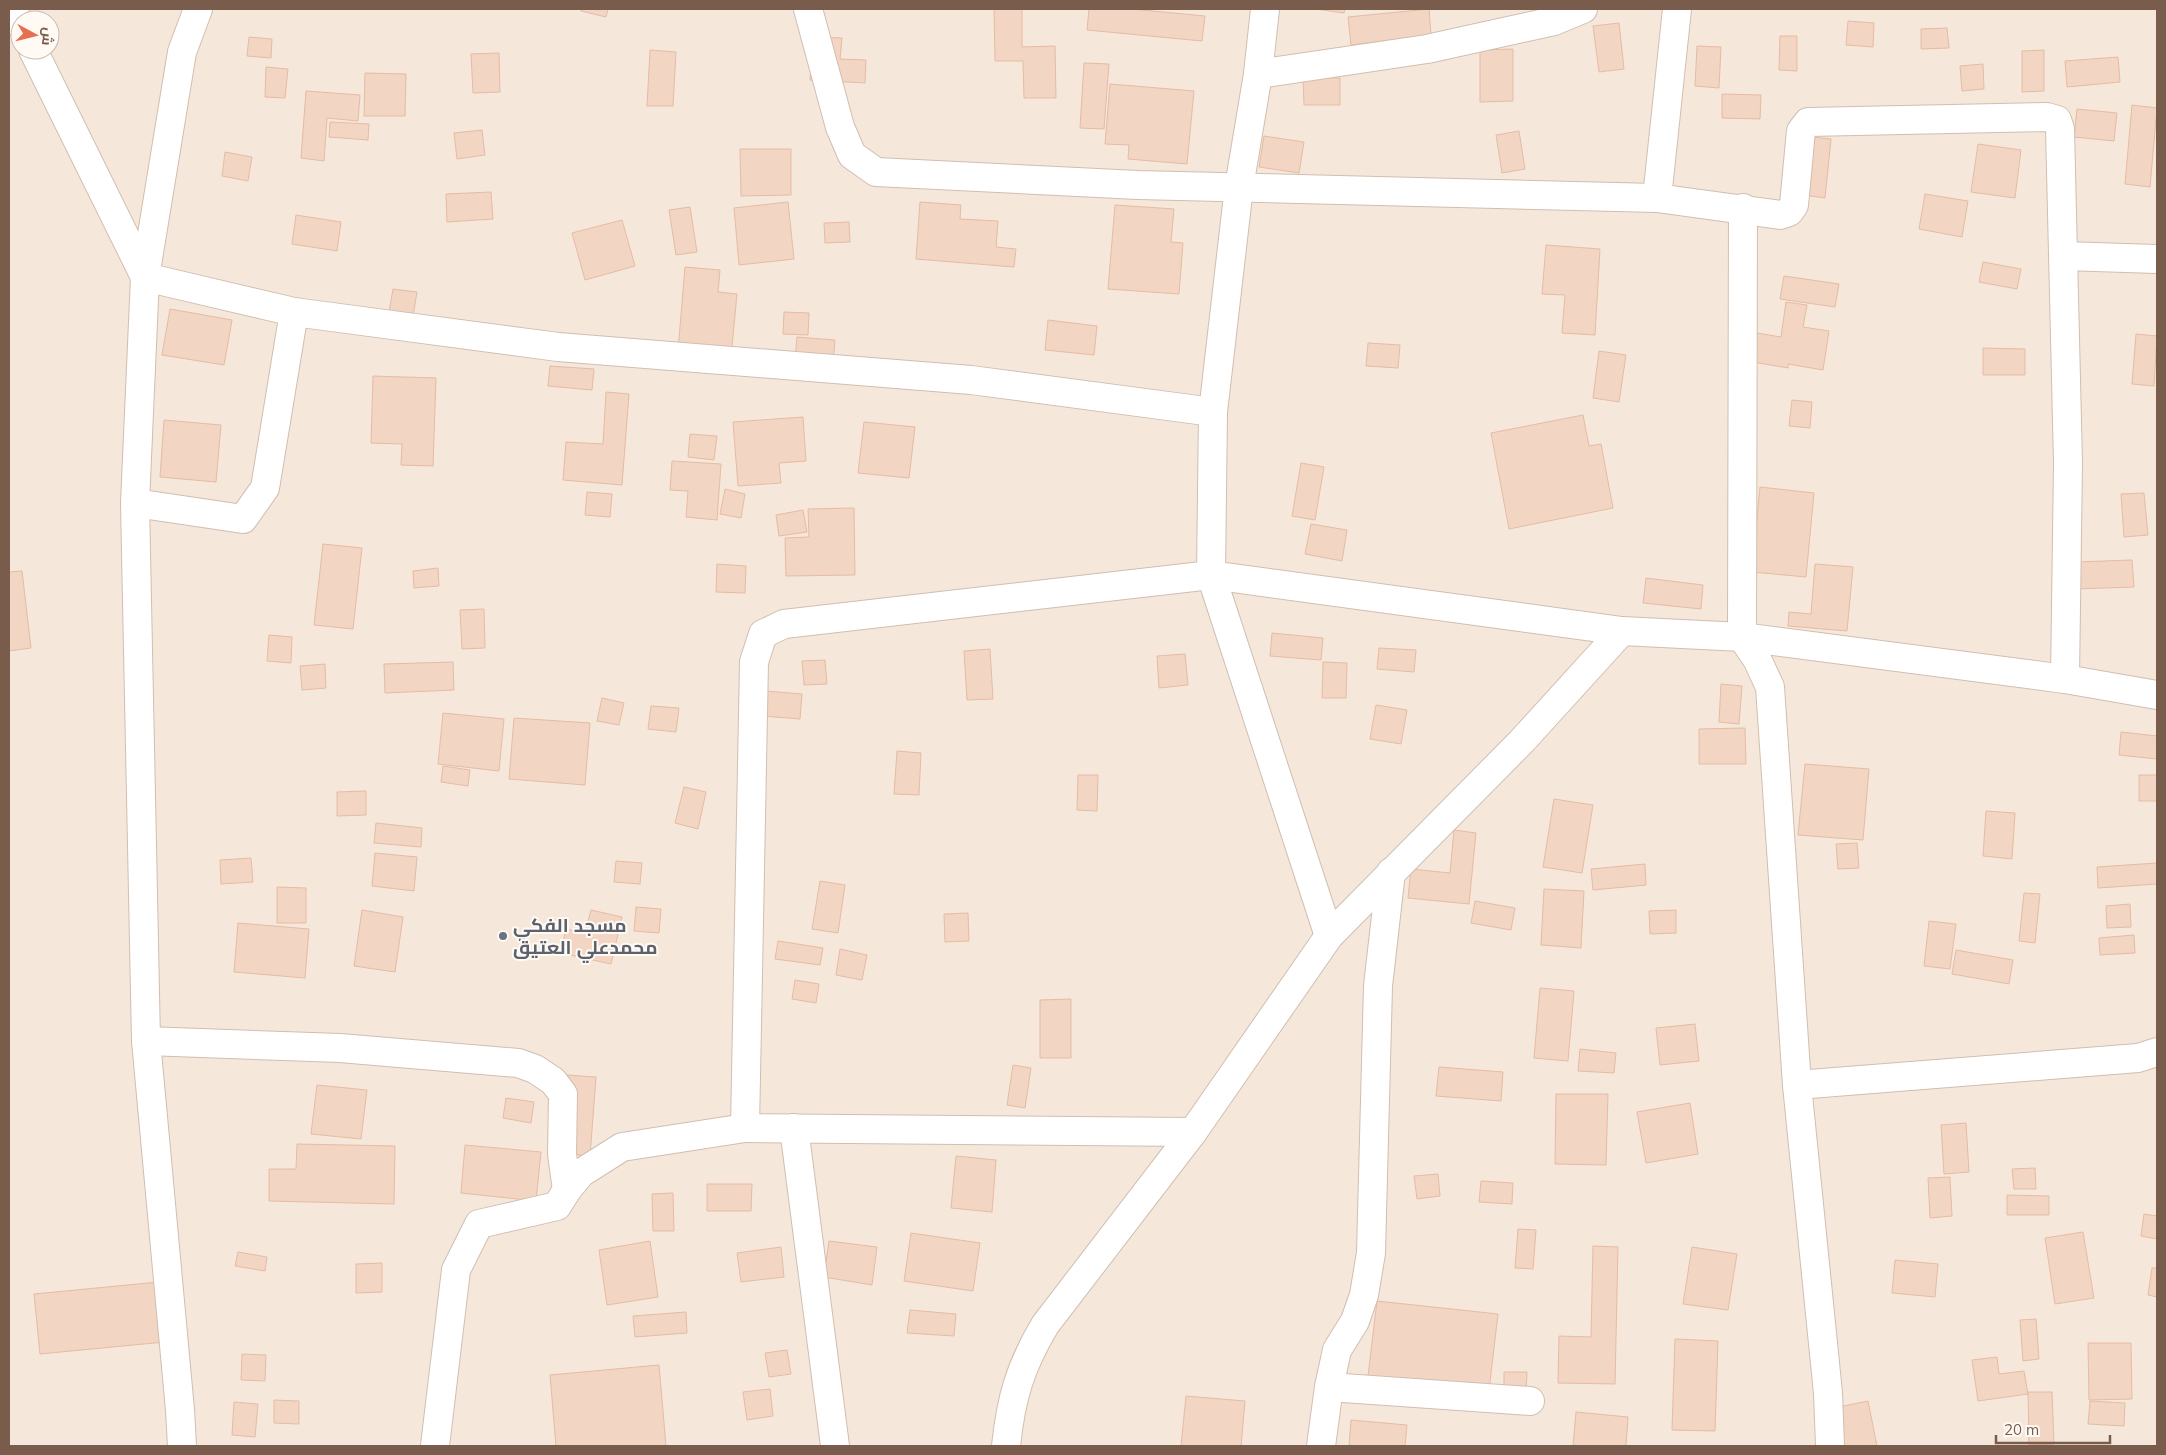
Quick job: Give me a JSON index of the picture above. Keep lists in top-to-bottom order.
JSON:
{
  "places": ["مسجد الفكي محمدعلي العتيق"],
  "scale_bar": "20 m",
  "north": "right"
}
